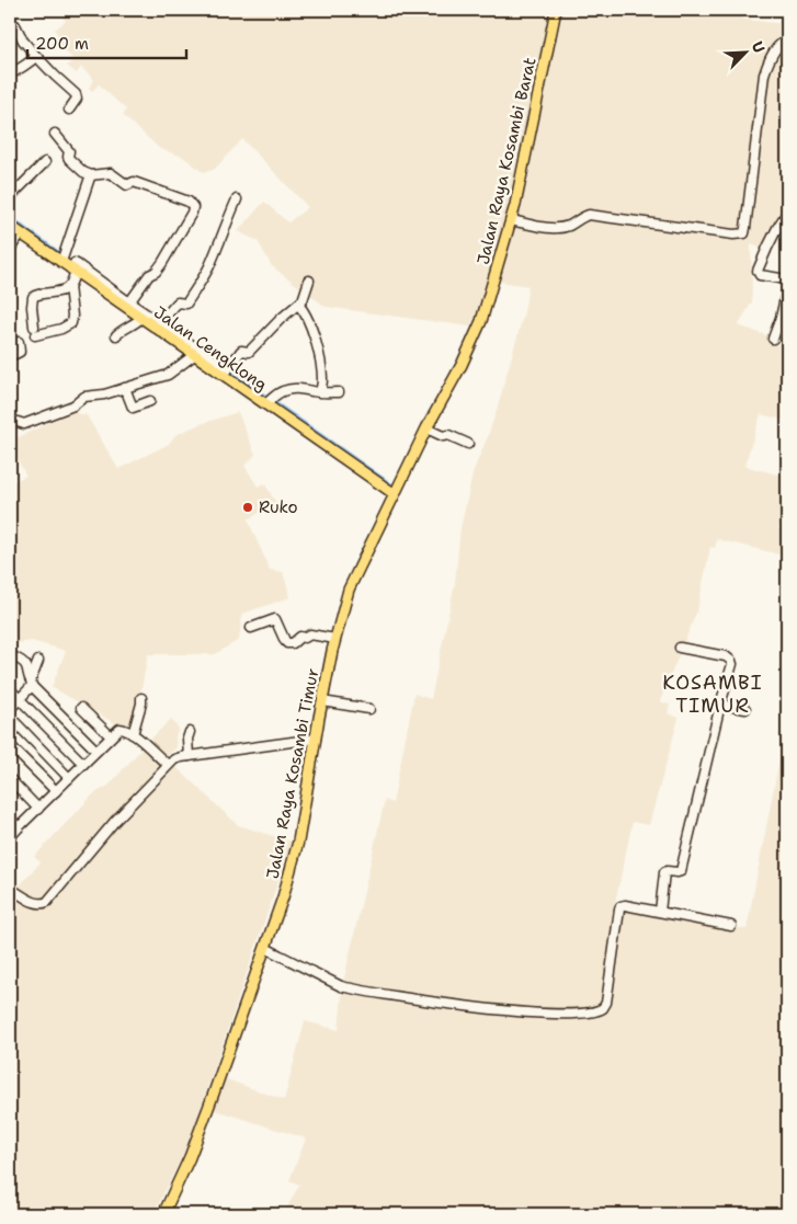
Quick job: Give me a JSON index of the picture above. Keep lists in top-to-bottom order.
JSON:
{
  "streets": {
    "main road": ["Jalan Raya Kosambi Barat", "Jalan Cengklong", "Jalan Raya Kosambi Timur"]
  },
  "crossings": [
    ["Jalan Raya Kosambi Barat", "Jalan Cengklong"],
    ["Jalan Raya Kosambi Barat", "Jalan Raya Kosambi Timur"],
    ["Jalan Cengklong", "Jalan Raya Kosambi Timur"]
  ],
  "districts": ["KOSAMBI TIMUR"],
  "places": ["Ruko"],
  "scale_bar": "200 m",
  "north": "top right"
}
